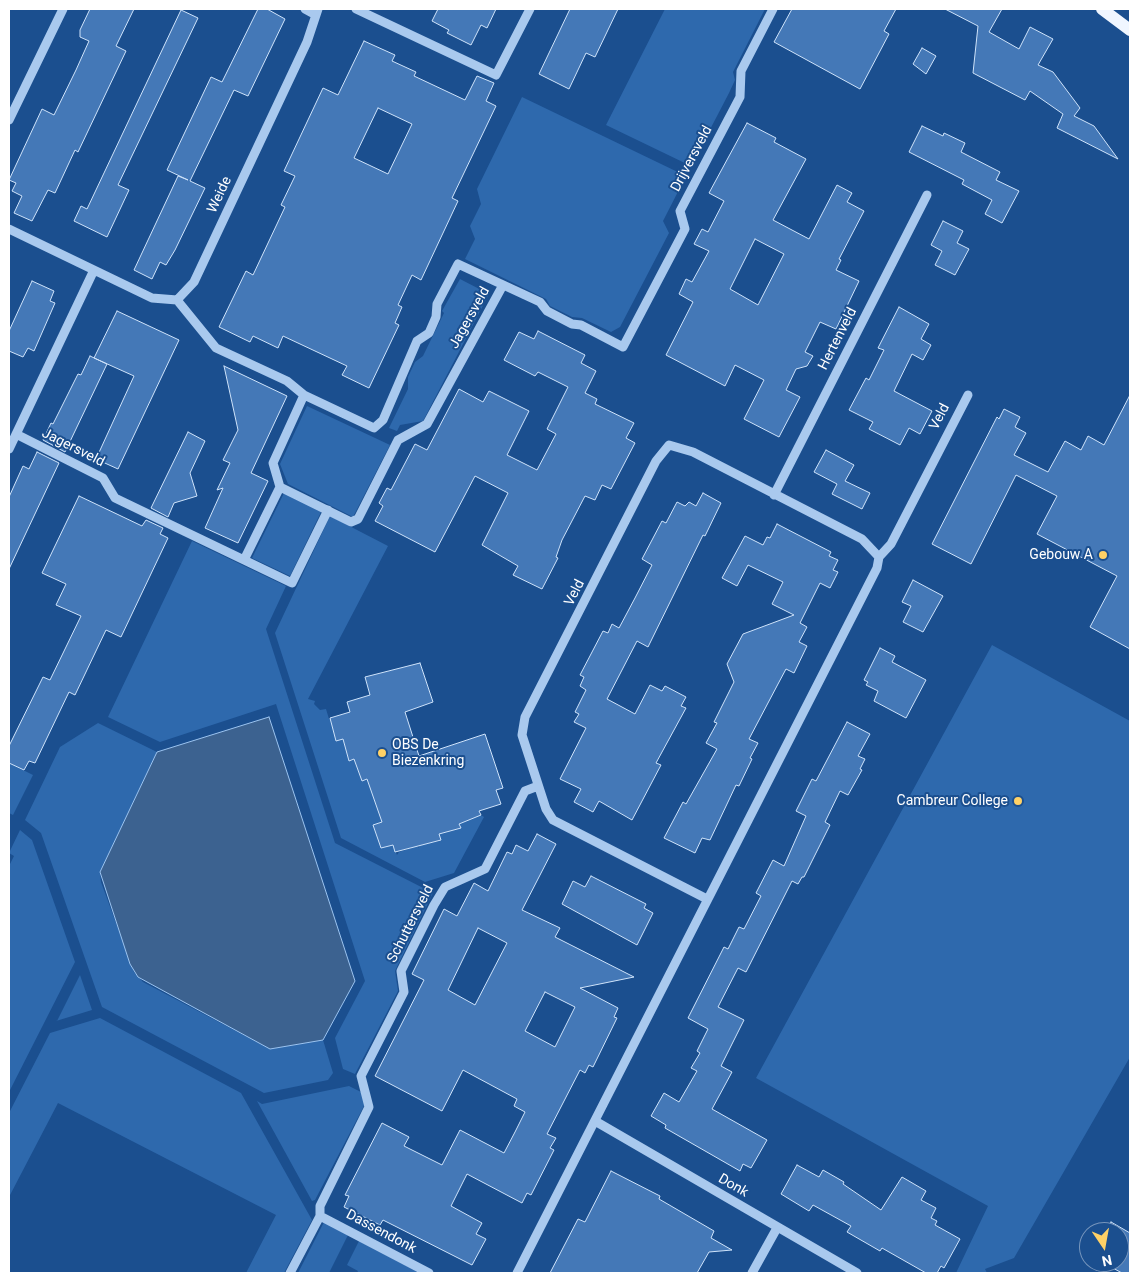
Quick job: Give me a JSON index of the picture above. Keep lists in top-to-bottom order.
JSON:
{
  "streets": {
    "street": [
      "Drijversveld",
      "Weide",
      "Jagersveld",
      "Hertenveld",
      "Veld",
      "Schuttersveld",
      "Donk",
      "Dassendonk"
    ]
  },
  "crossings": [
    ["Drijversveld", "Jagersveld"],
    ["Weide", "Jagersveld"],
    ["Hertenveld", "Veld"],
    ["Veld", "Schuttersveld"],
    ["Veld", "Donk"],
    ["Schuttersveld", "Dassendonk"]
  ],
  "places": ["Gebouw A", "OBS De Biezenkring", "Cambreur College"],
  "north": "bottom"
}
